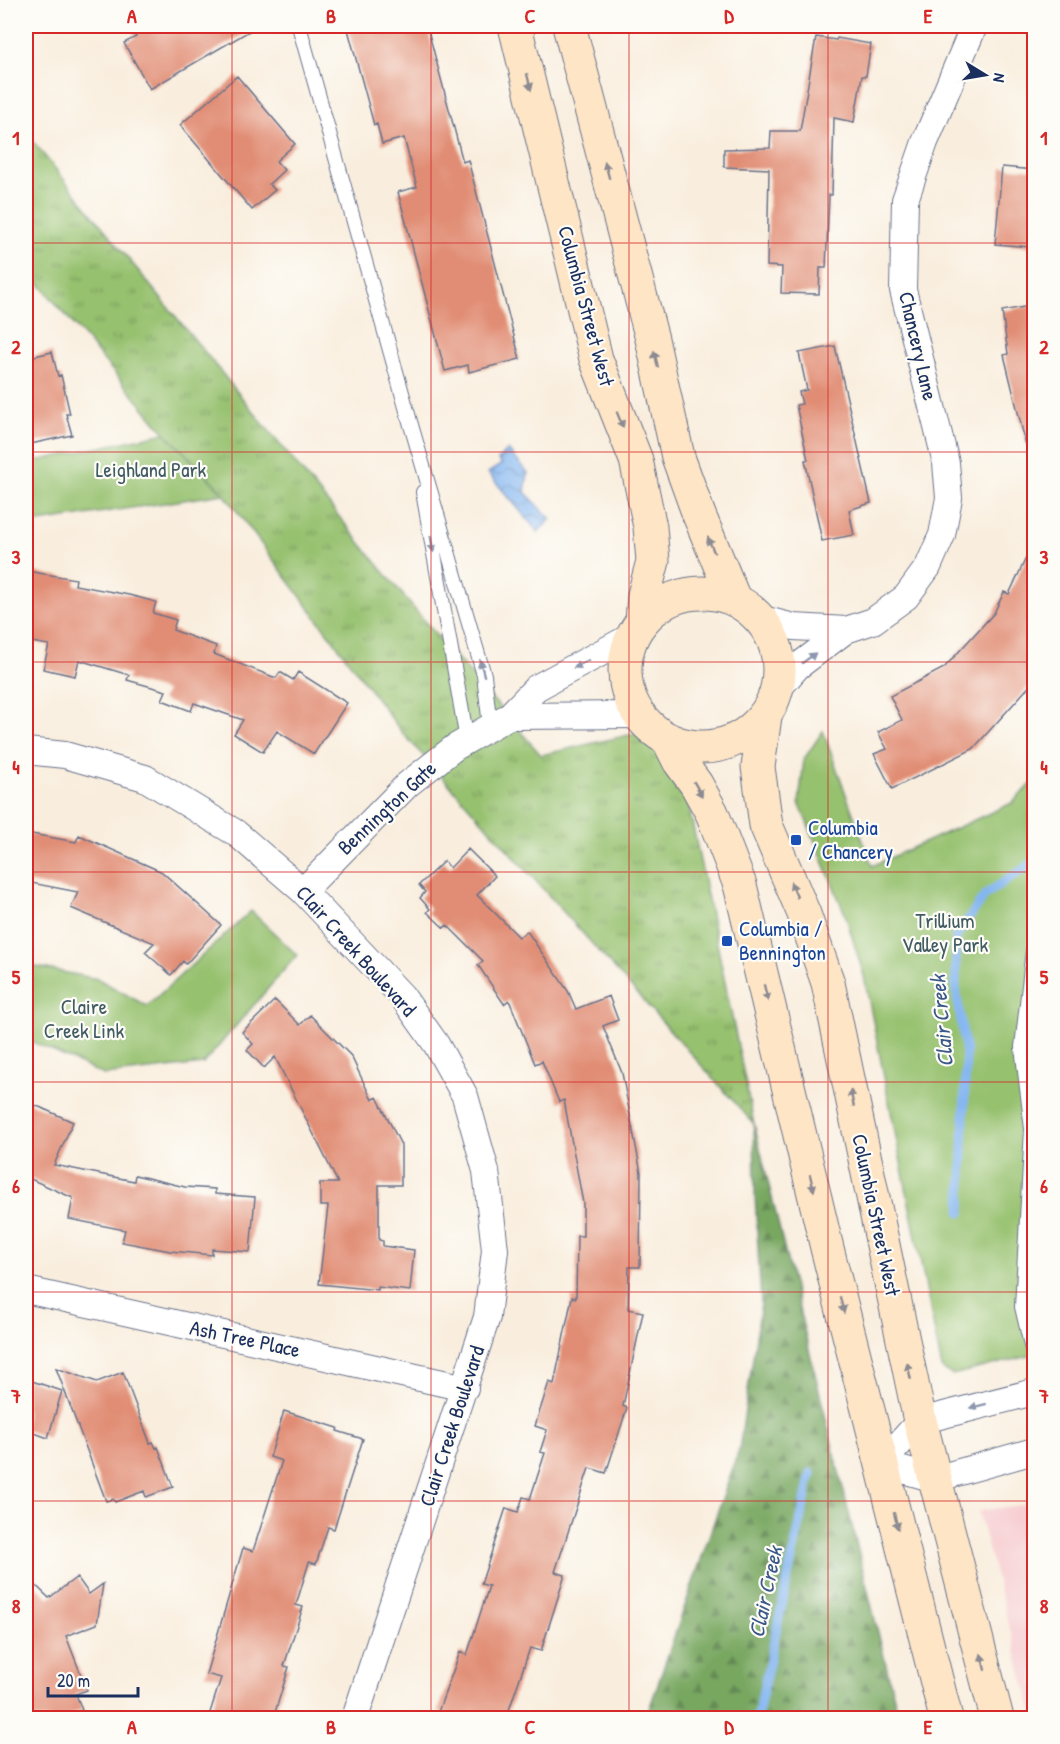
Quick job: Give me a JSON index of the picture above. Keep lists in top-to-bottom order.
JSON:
{
  "streets": {
    "main road": ["Columbia Street West"],
    "street": [
      "Chancery Lane",
      "Bennington Gate",
      "Clair Creek Boulevard",
      "Ash Tree Place"
    ]
  },
  "crossings": [
    ["Columbia Street West", "Chancery Lane"],
    ["Columbia Street West", "Bennington Gate"],
    ["Chancery Lane", "Bennington Gate"],
    ["Bennington Gate", "Clair Creek Boulevard"],
    ["Clair Creek Boulevard", "Ash Tree Place"]
  ],
  "one_way": ["Bennington Gate"],
  "water": ["Clair Creek"],
  "parks": ["Leighland Park", "Trillium Valley Park", "Claire Creek Link"],
  "places": {
    "transit": ["Columbia / Chancery", "Columbia / Bennington"]
  },
  "scale_bar": "20 m",
  "north": "right",
  "grid": {
    "columns": [
      "A",
      "B",
      "C",
      "D",
      "E"
    ],
    "rows": [
      "1",
      "2",
      "3",
      "4",
      "5",
      "6",
      "7",
      "8"
    ]
  }
}
